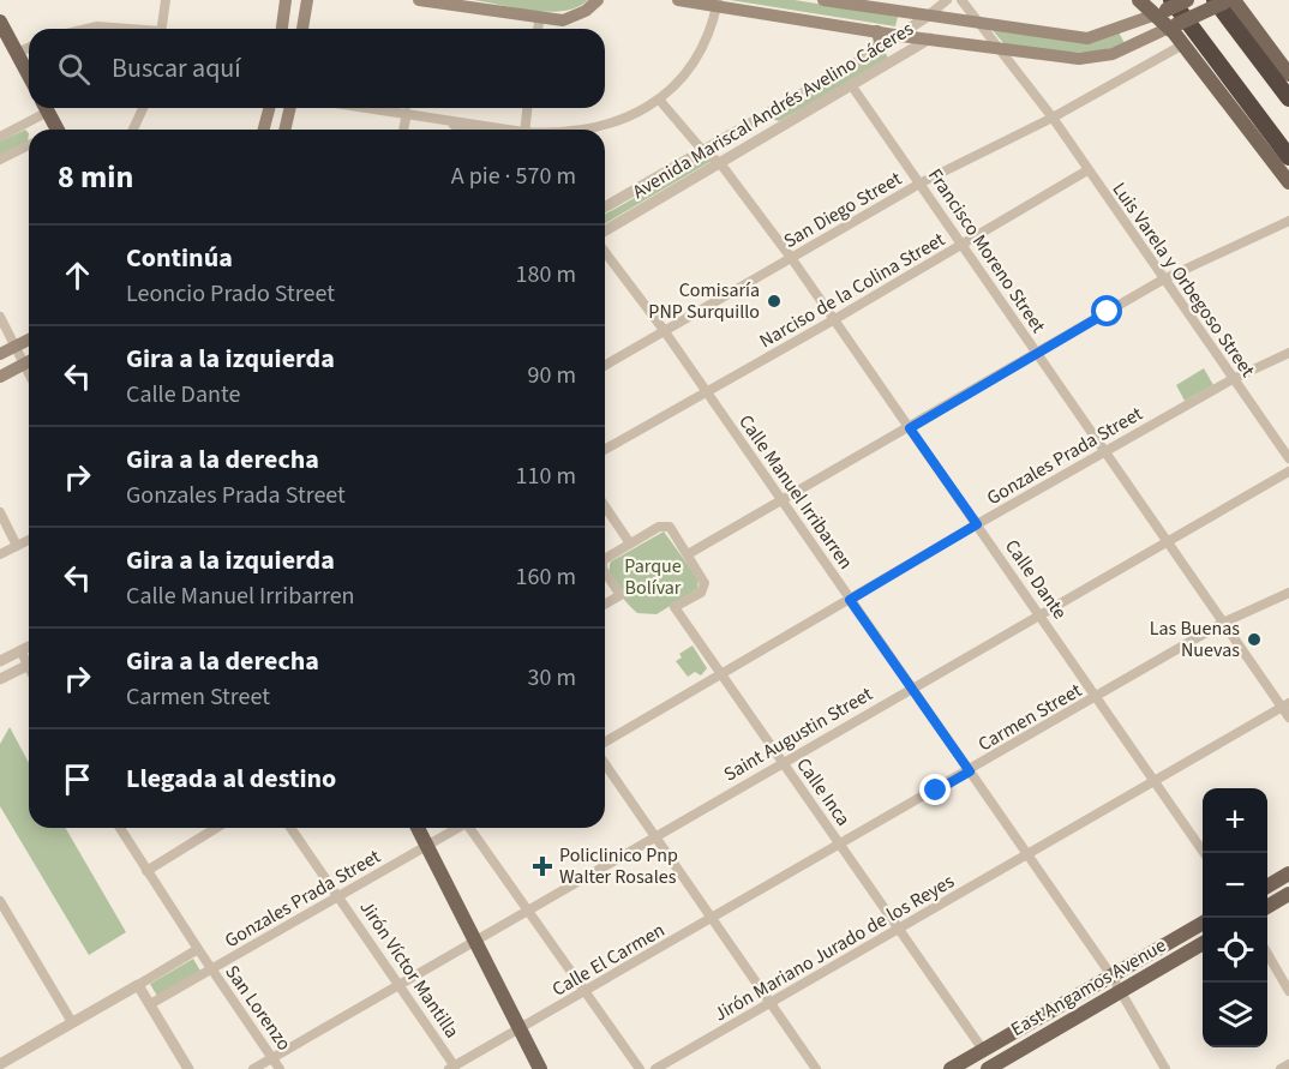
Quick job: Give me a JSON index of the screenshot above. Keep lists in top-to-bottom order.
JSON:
{
  "streets": {
    "main road": ["East Angamos Avenue"],
    "street": [
      "Avenida Mariscal Andrés Avelino Cáceres",
      "San Diego Street",
      "Francisco Moreno Street",
      "Luis Varela y Orbegoso Street",
      "Narciso de la Colina Street",
      "Gonzales Prada Street",
      "Calle Manuel Irribarren",
      "Calle Dante",
      "Carmen Street",
      "Saint Augustin Street",
      "Calle Inca",
      "Jirón Mariano Jurado de los Reyes",
      "Calle El Carmen",
      "Jirón Víctor Mantilla",
      "San Lorenzo"
    ]
  },
  "crossings": [
    ["Avenida Mariscal Andrés Avelino Cáceres", "Francisco Moreno Street"],
    ["Avenida Mariscal Andrés Avelino Cáceres", "Calle Dante"],
    ["San Diego Street", "Francisco Moreno Street"],
    ["San Diego Street", "Luis Varela y Orbegoso Street"],
    ["San Diego Street", "Calle Manuel Irribarren"],
    ["San Diego Street", "Calle Dante"],
    ["Francisco Moreno Street", "Narciso de la Colina Street"],
    ["Francisco Moreno Street", "Gonzales Prada Street"],
    ["Francisco Moreno Street", "Carmen Street"],
    ["Francisco Moreno Street", "Saint Augustin Street"],
    ["Francisco Moreno Street", "Jirón Mariano Jurado de los Reyes"],
    ["Luis Varela y Orbegoso Street", "Narciso de la Colina Street"],
    ["Luis Varela y Orbegoso Street", "Gonzales Prada Street"],
    ["Narciso de la Colina Street", "Calle Manuel Irribarren"],
    ["Narciso de la Colina Street", "Calle Dante"],
    ["Gonzales Prada Street", "Calle Manuel Irribarren"],
    ["Gonzales Prada Street", "Calle Dante"],
    ["Gonzales Prada Street", "Calle Inca"],
    ["Gonzales Prada Street", "Jirón Víctor Mantilla"],
    ["Gonzales Prada Street", "San Lorenzo"],
    ["Calle Manuel Irribarren", "Carmen Street"],
    ["Calle Manuel Irribarren", "Saint Augustin Street"],
    ["Calle Manuel Irribarren", "Jirón Mariano Jurado de los Reyes"],
    ["Calle Manuel Irribarren", "East Angamos Avenue"],
    ["Calle Dante", "Carmen Street"],
    ["Calle Dante", "Saint Augustin Street"],
    ["Calle Dante", "Jirón Mariano Jurado de los Reyes"],
    ["Carmen Street", "Calle Inca"],
    ["Carmen Street", "Calle El Carmen"],
    ["Saint Augustin Street", "Calle Inca"],
    ["Saint Augustin Street", "Jirón Víctor Mantilla"],
    ["Saint Augustin Street", "San Lorenzo"],
    ["Calle Inca", "Jirón Mariano Jurado de los Reyes"],
    ["Calle Inca", "East Angamos Avenue"],
    ["Calle El Carmen", "Jirón Víctor Mantilla"]
  ],
  "parks": ["Parque Bolívar"],
  "places": {
    "other": ["Comisaría PNP Surquillo", "Las Buenas Nuevas"],
    "health": ["Policlinico Pnp Walter Rosales"]
  },
  "page": {
    "search": "Buscar aquí",
    "heading": ["8 min", "A pie · 570 m"],
    "list": [
      ["Continúa", "Leoncio Prado Street", "180 m"],
      ["Gira a la izquierda", "Calle Dante", "90 m"],
      ["Gira a la derecha", "Gonzales Prada Street", "110 m"],
      ["Gira a la izquierda", "Calle Manuel Irribarren", "160 m"],
      ["Gira a la derecha", "Carmen Street", "30 m"],
      "Llegada al destino"
    ],
    "map_buttons": ["+", "−"]
  }
}
